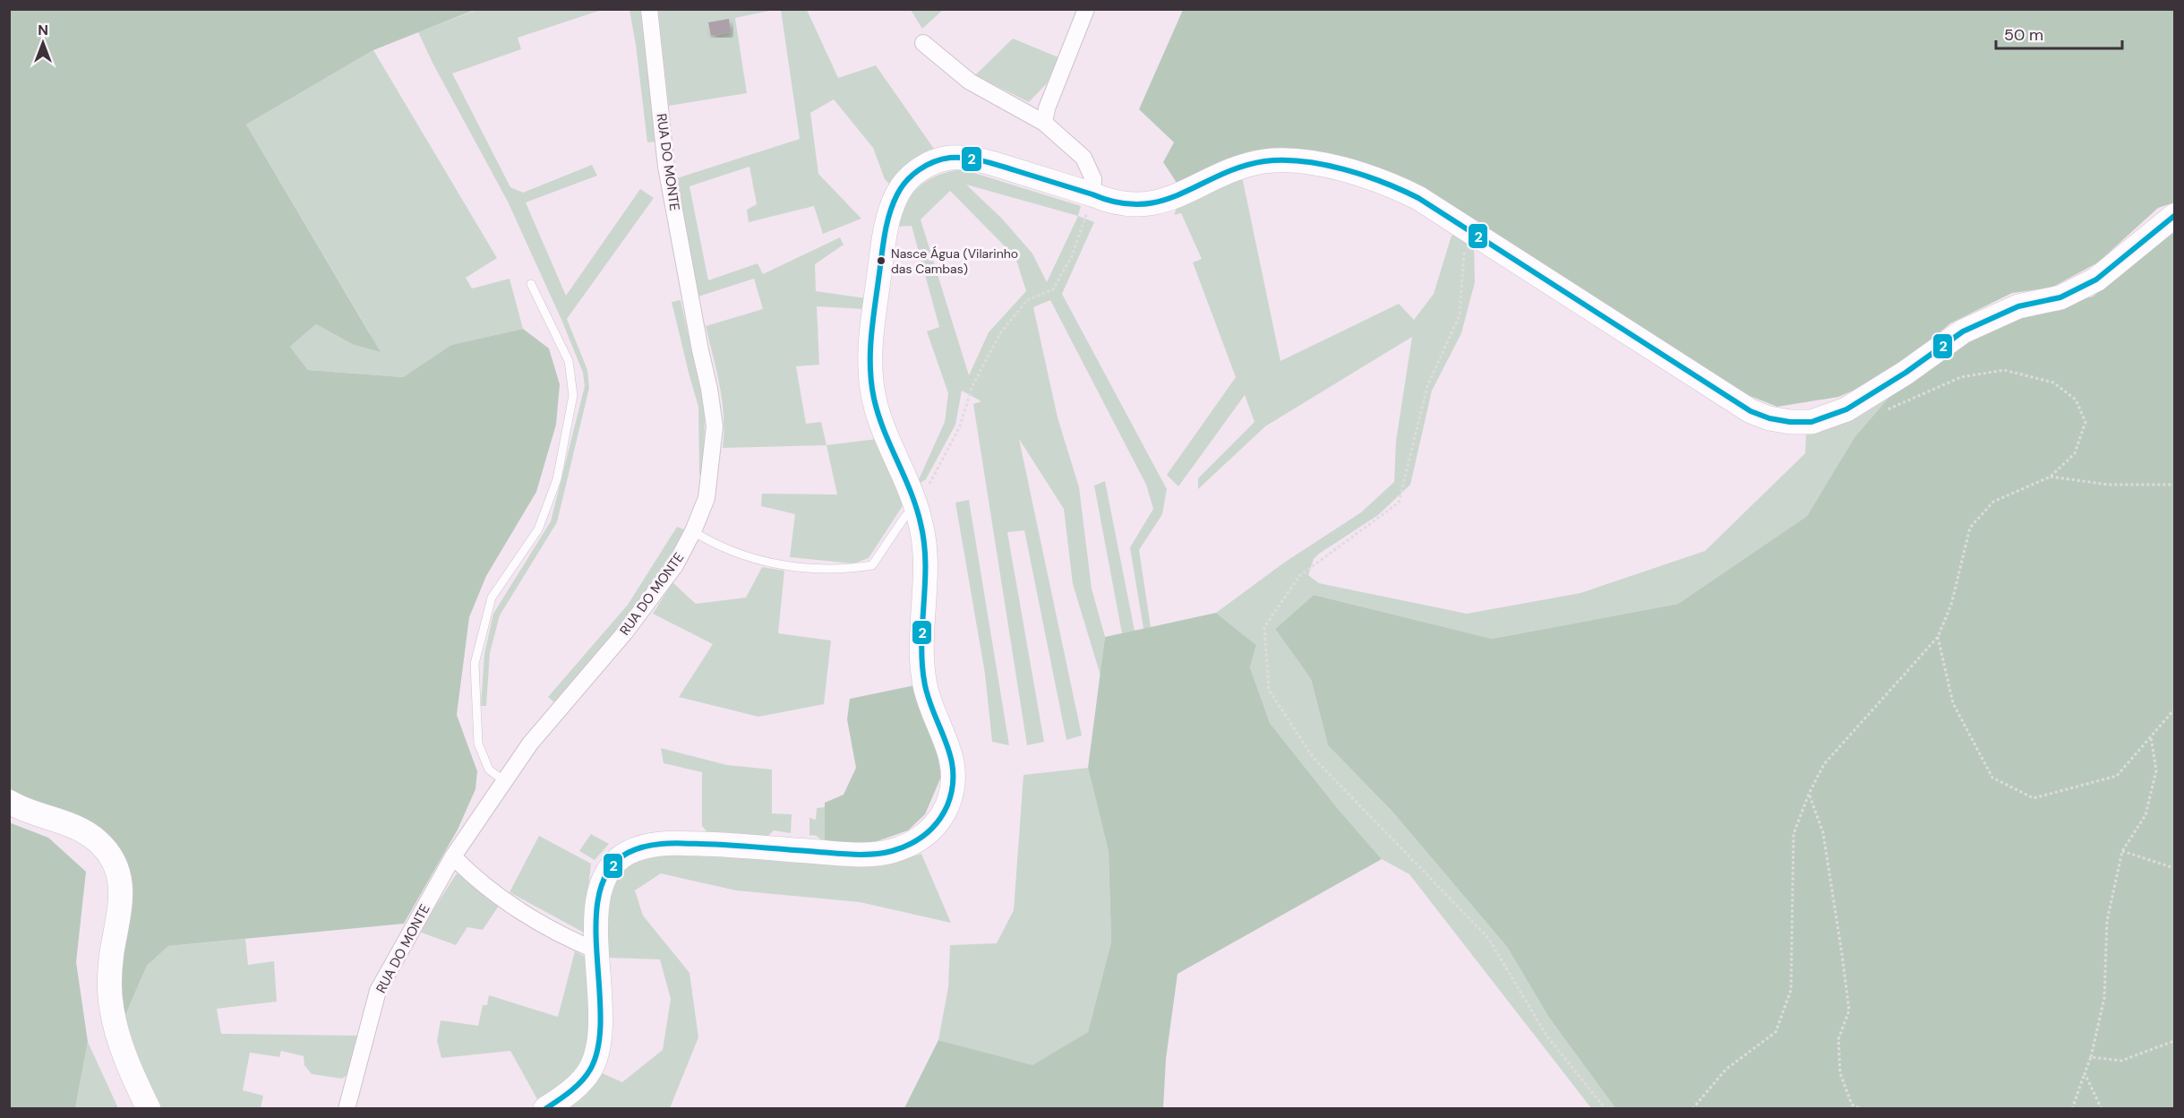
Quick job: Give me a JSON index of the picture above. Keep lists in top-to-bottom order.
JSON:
{
  "streets": {
    "street": ["RUA DO MONTE"]
  },
  "places": ["Nasce Água (Vilarinho das Cambas)"],
  "lines": ["transit line 2"],
  "scale_bar": "50 m",
  "north": "top"
}
